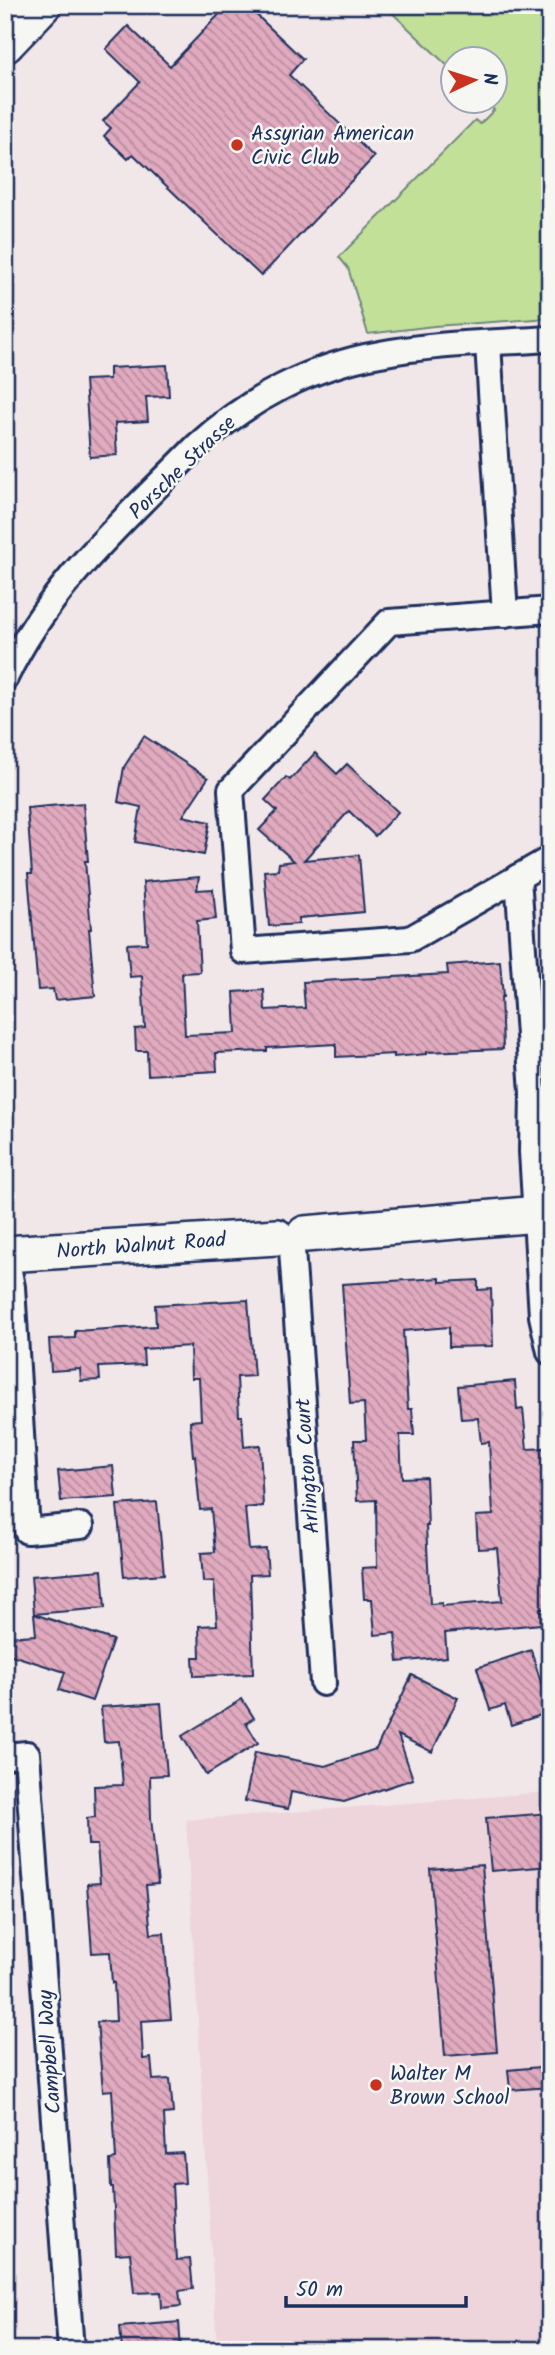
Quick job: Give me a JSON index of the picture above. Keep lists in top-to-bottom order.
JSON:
{
  "streets": {
    "street": [
      "Porsche Strasse",
      "North Walnut Road",
      "Arlington Court",
      "Campbell Way"
    ]
  },
  "crossings": [
    ["North Walnut Road", "Arlington Court"]
  ],
  "places": ["Assyrian American Civic Club", "Walter M Brown School"],
  "scale_bar": "50 m",
  "north": "right"
}
